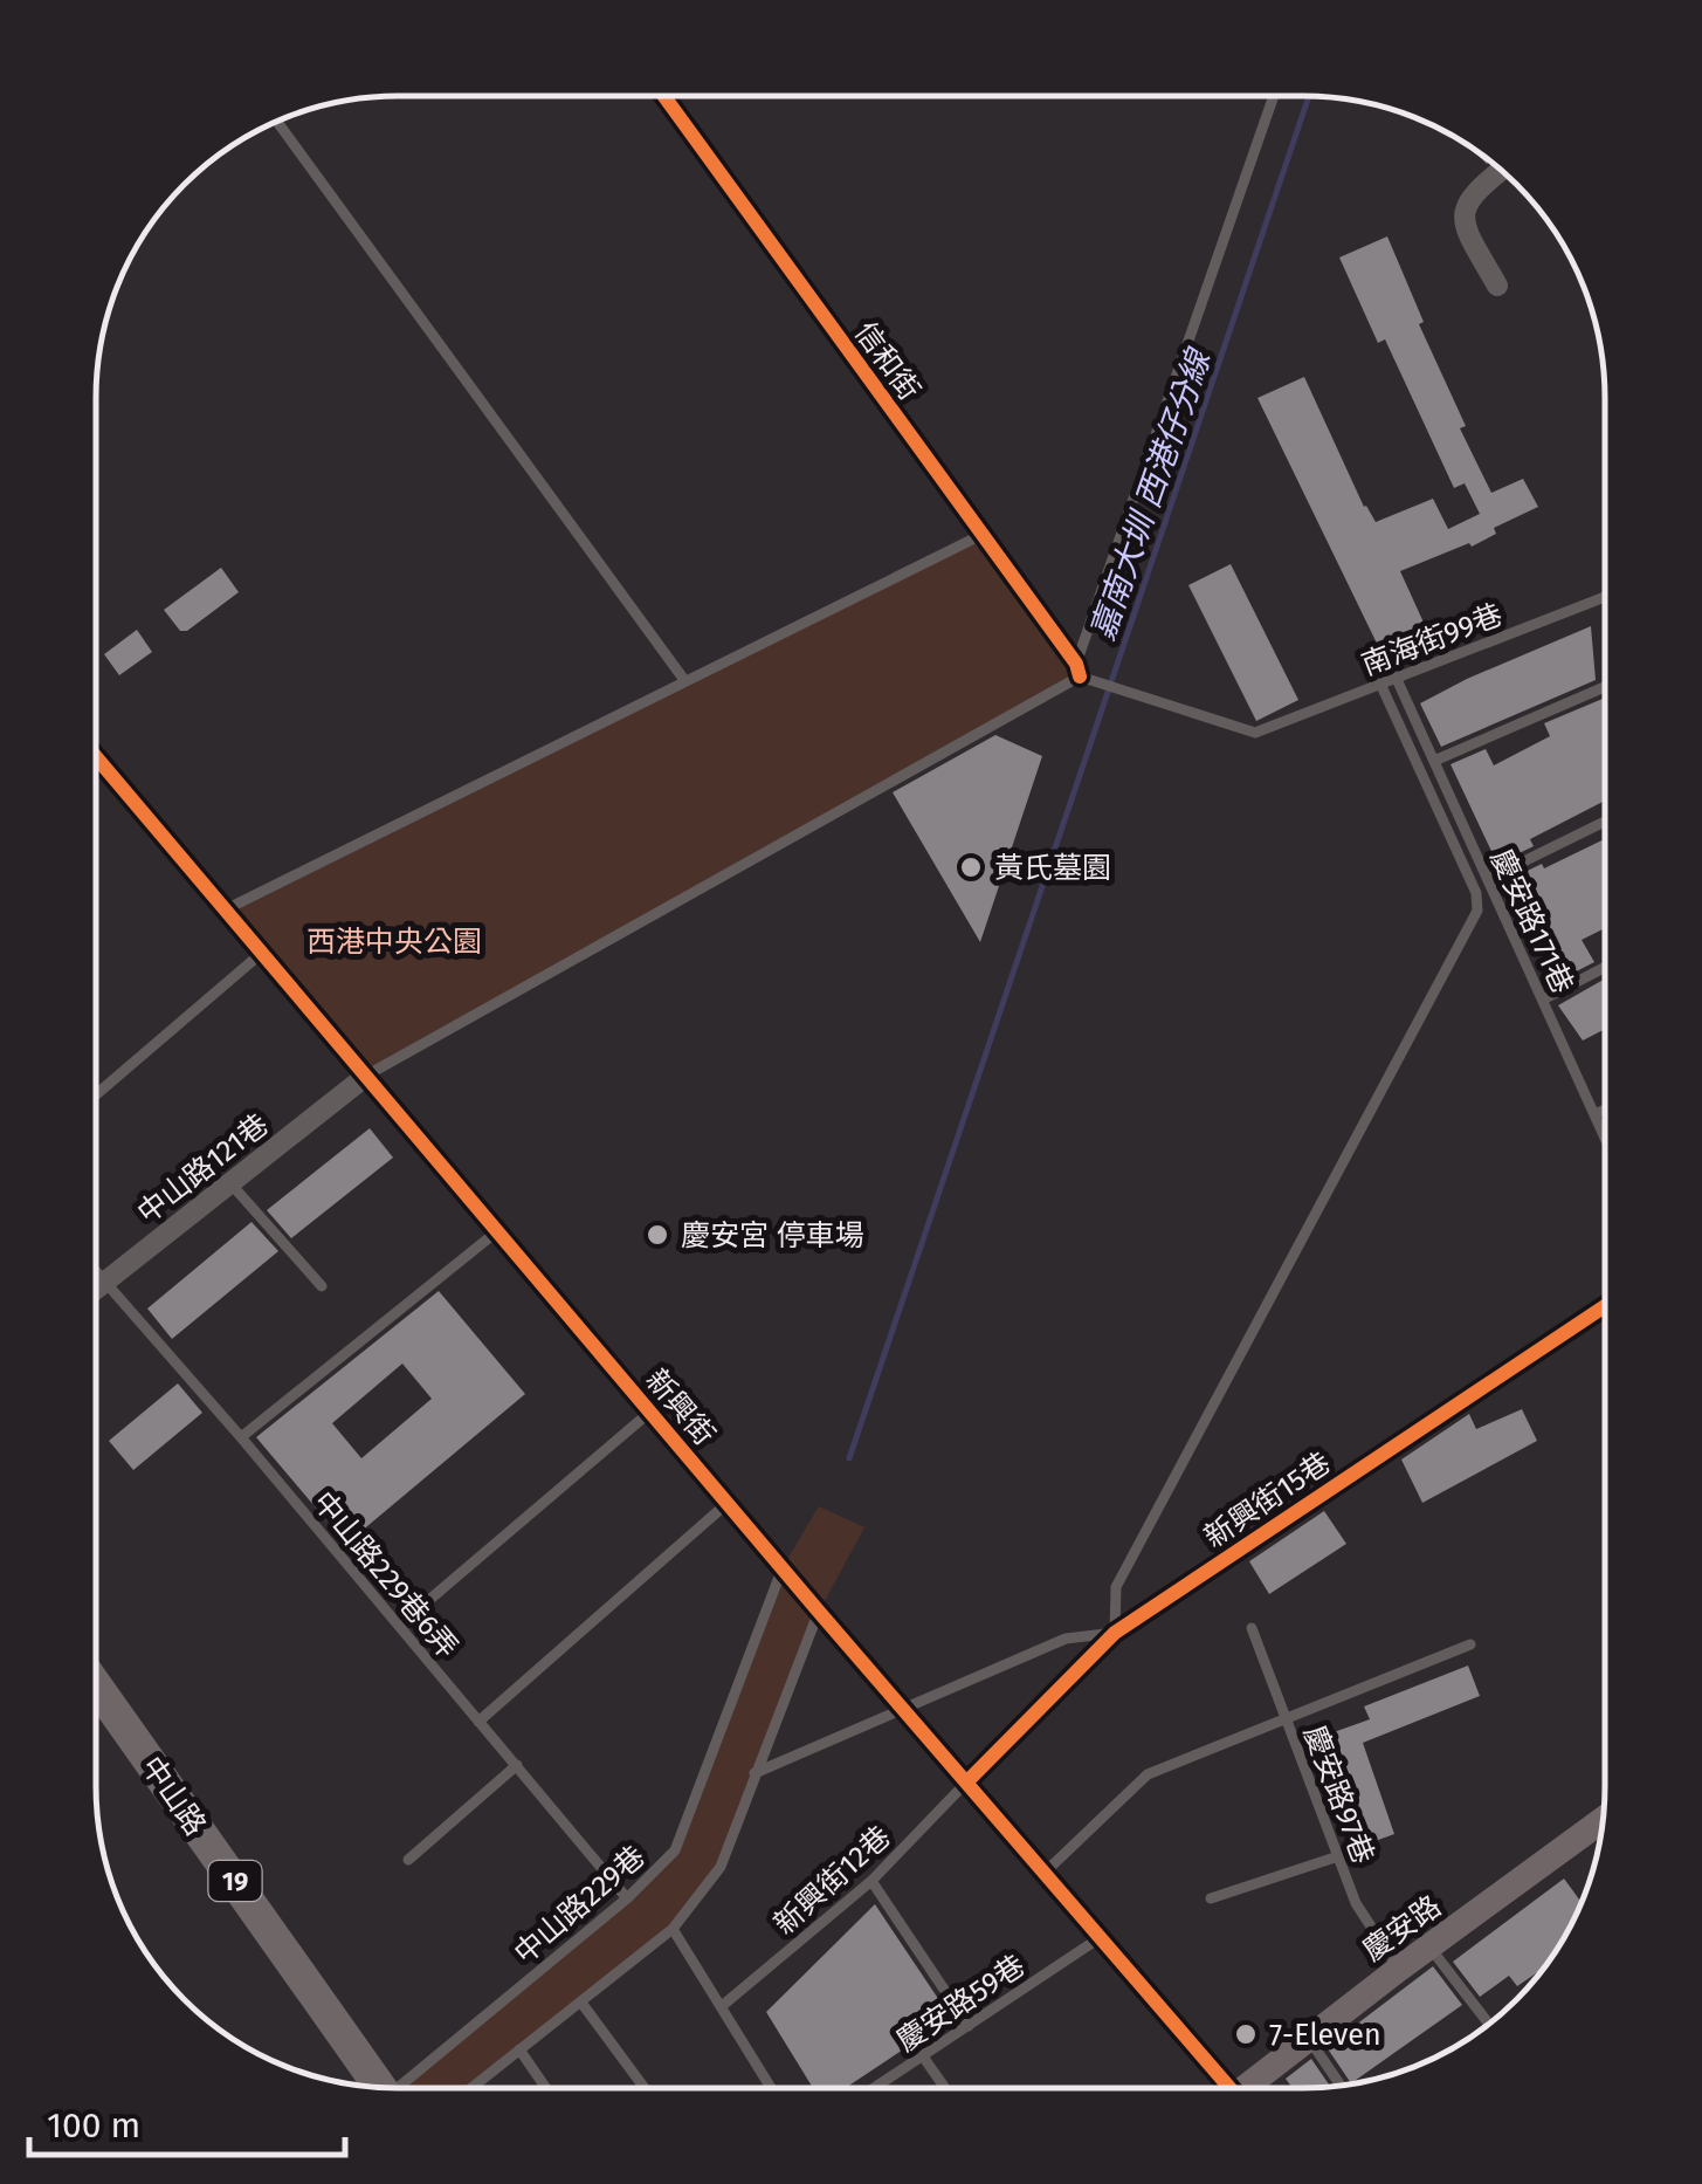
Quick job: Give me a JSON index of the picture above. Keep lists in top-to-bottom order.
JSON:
{
  "streets": {
    "main road": ["中山路", "19", "慶安路"],
    "street": [
      "信和街",
      "中山路121巷",
      "新興街",
      "新興街15巷"
    ],
    "lane": [
      "南海街99巷",
      "慶安路171巷",
      "中山路229巷6弄",
      "慶安路97巷",
      "新興街12巷",
      "中山路229巷",
      "慶安路59巷"
    ]
  },
  "crossings": [
    ["信和街", "南海街99巷"],
    ["南海街99巷", "慶安路171巷"],
    ["中山路121巷", "新興街"],
    ["中山路121巷", "中山路229巷6弄"],
    ["新興街", "新興街15巷"],
    ["新興街", "新興街12巷"],
    ["新興街", "中山路229巷"],
    ["新興街", "慶安路59巷"],
    ["新興街15巷", "新興街12巷"],
    ["中山路229巷6弄", "中山路229巷"],
    ["慶安路97巷", "慶安路"]
  ],
  "water": ["嘉南大圳 西港仔分線"],
  "parks": ["西港中央公園"],
  "places": ["黃氏墓園", "慶安宮 停車場", "7-Eleven"],
  "scale_bar": "100 m"
}
